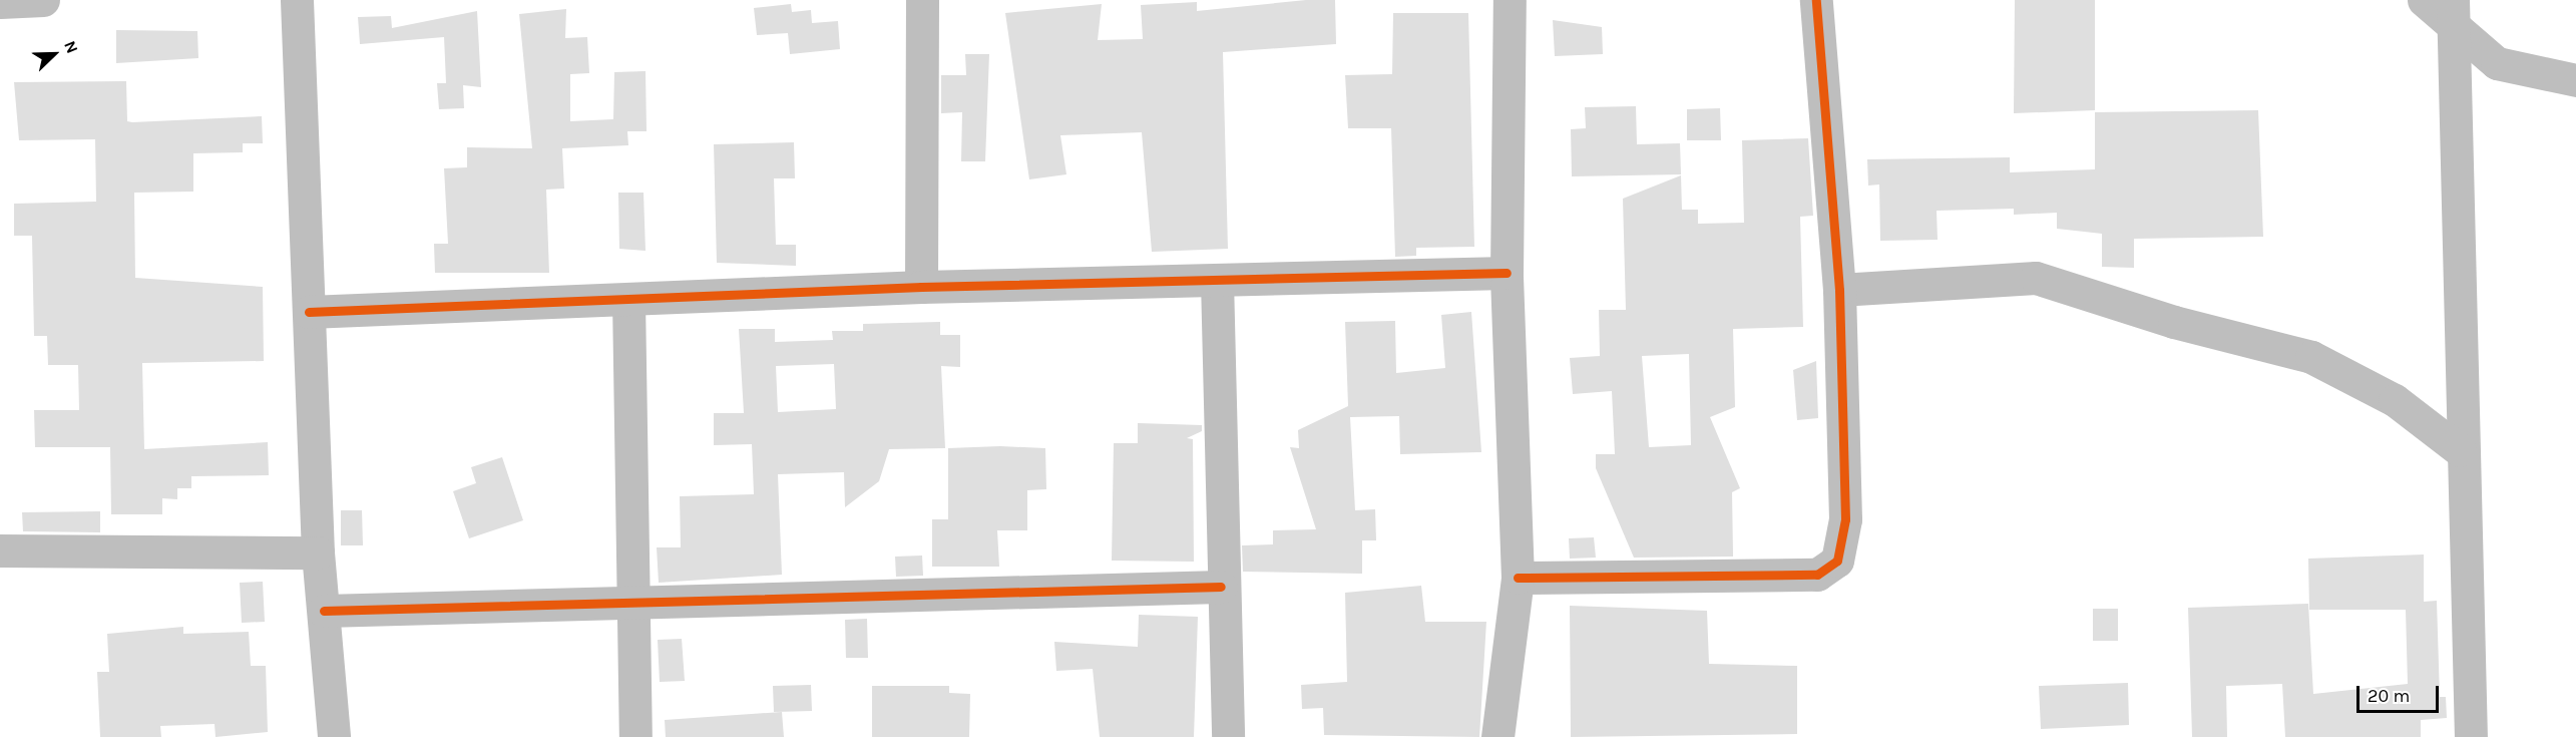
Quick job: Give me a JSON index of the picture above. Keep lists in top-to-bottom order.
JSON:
{
  "scale_bar": "20 m",
  "north": "top right"
}
